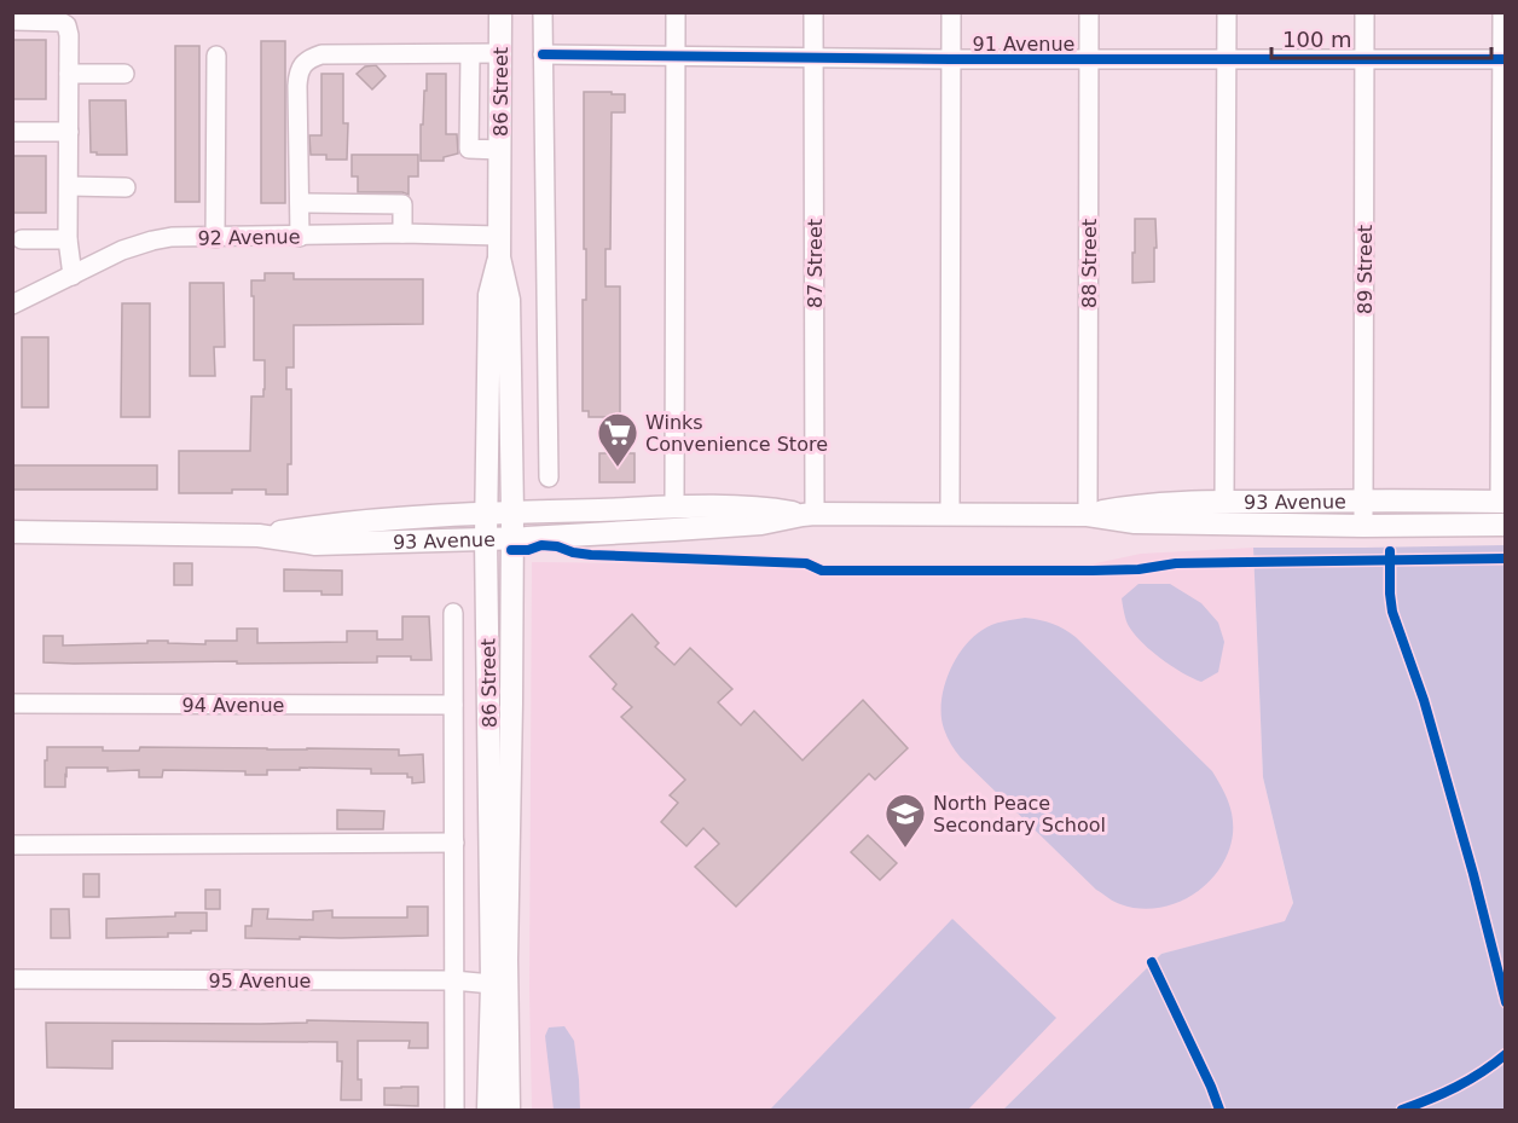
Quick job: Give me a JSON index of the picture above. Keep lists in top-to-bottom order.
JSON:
{
  "streets": {
    "main road": ["86 Street", "93 Avenue"],
    "street": [
      "91 Avenue",
      "92 Avenue",
      "87 Street",
      "88 Street",
      "89 Street",
      "94 Avenue",
      "95 Avenue"
    ]
  },
  "crossings": [
    ["91 Avenue", "87 Street"],
    ["91 Avenue", "88 Street"],
    ["91 Avenue", "89 Street"],
    ["86 Street", "92 Avenue"],
    ["86 Street", "93 Avenue"],
    ["86 Street", "94 Avenue"],
    ["86 Street", "95 Avenue"],
    ["87 Street", "93 Avenue"],
    ["88 Street", "93 Avenue"],
    ["89 Street", "93 Avenue"]
  ],
  "places": {
    "supermarket": ["Winks Convenience Store"],
    "school or university": ["North Peace Secondary School"]
  },
  "scale_bar": "100 m"
}
